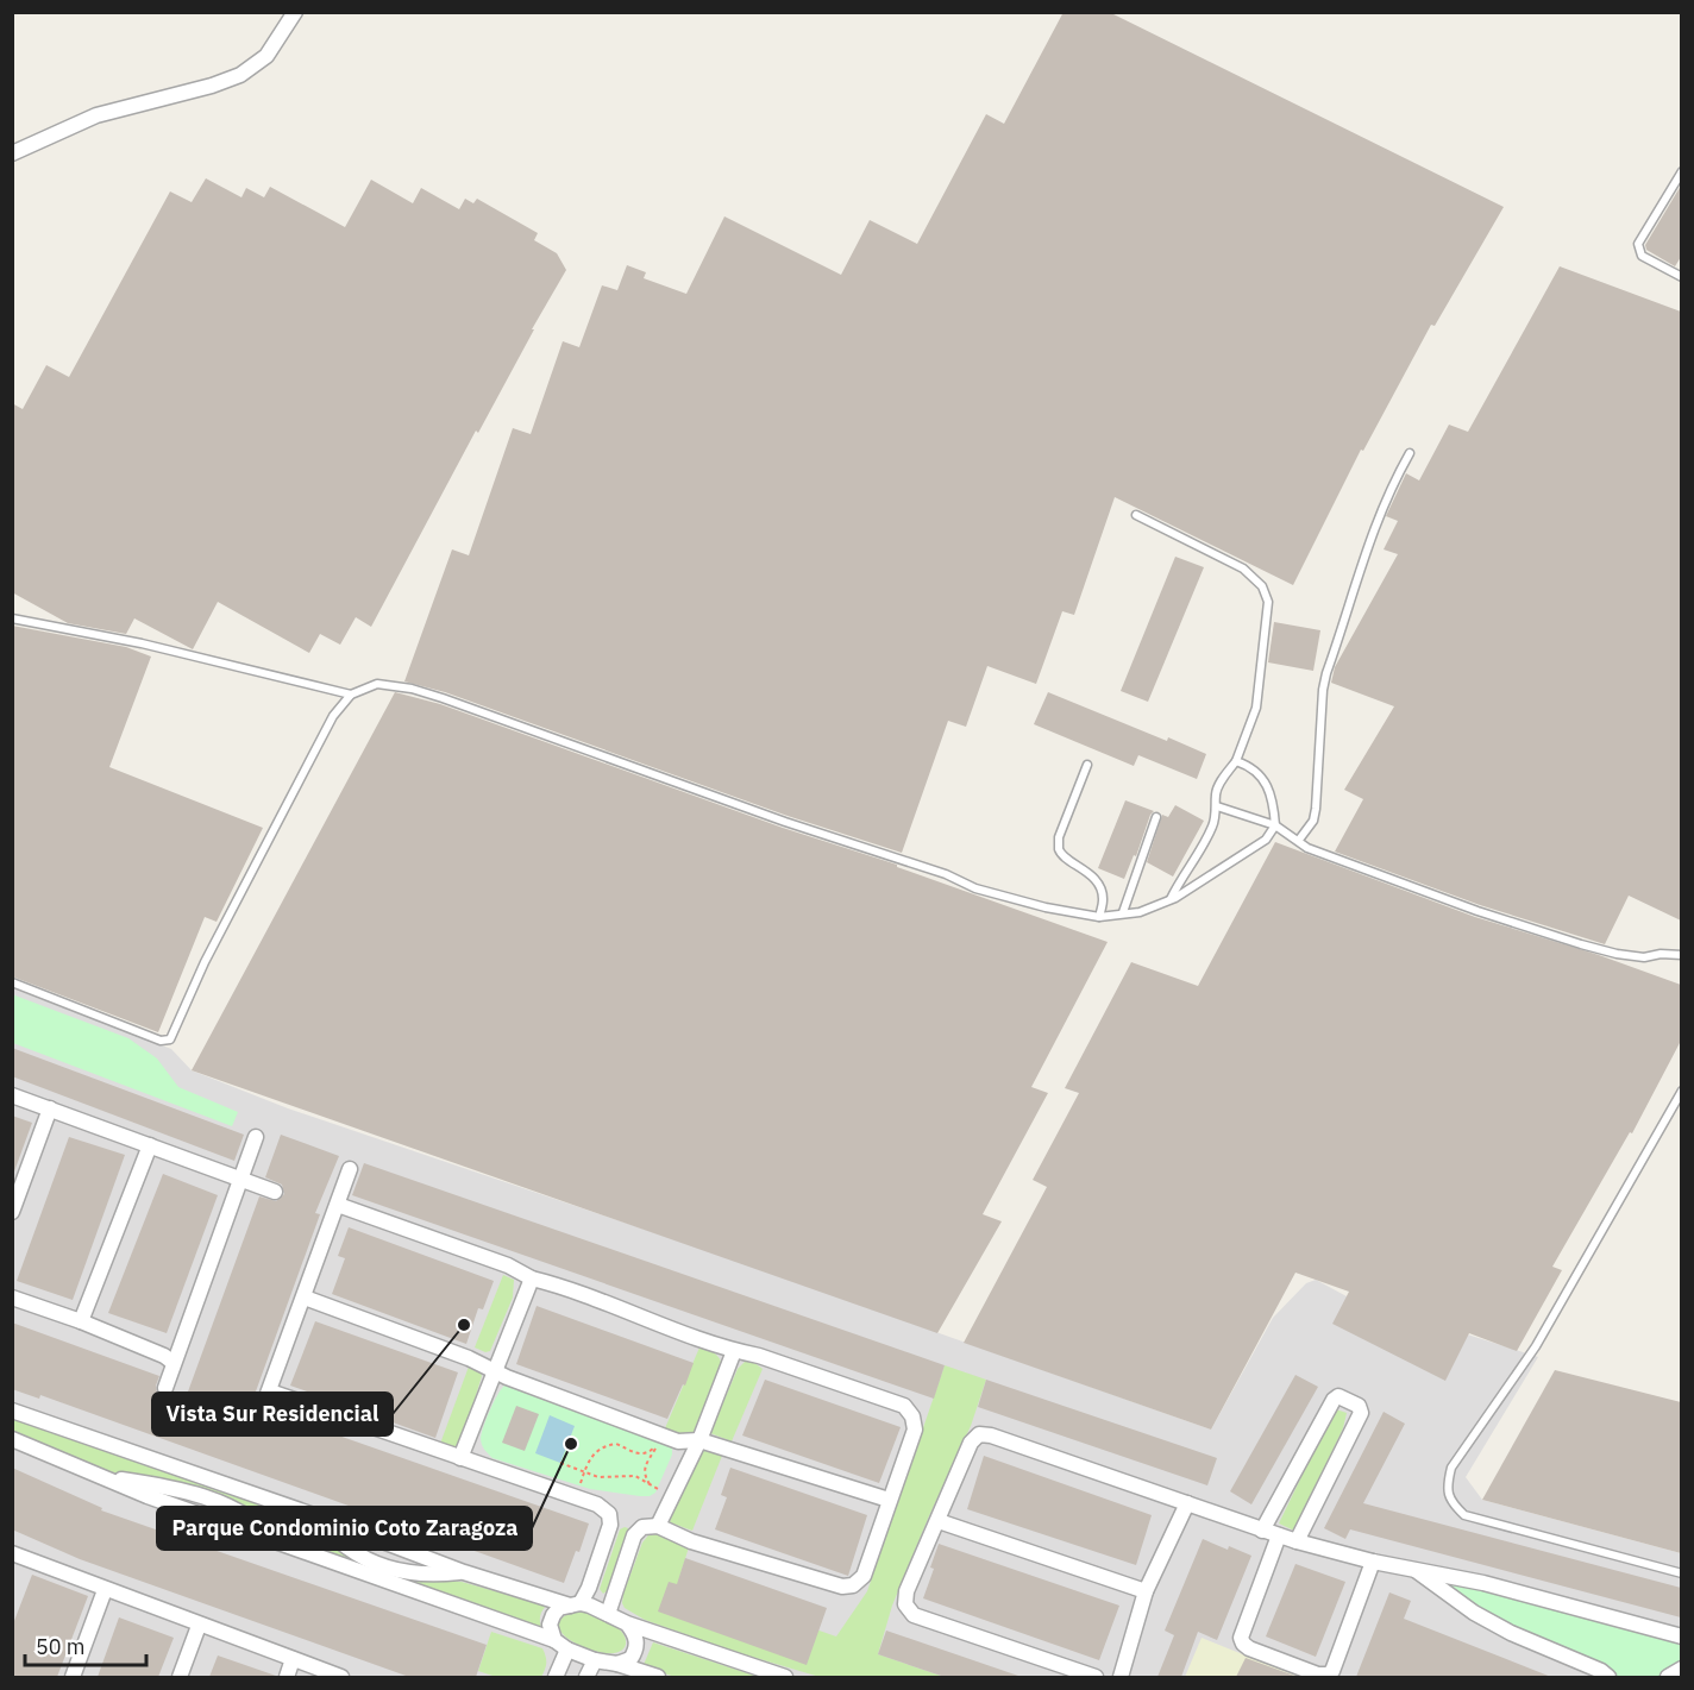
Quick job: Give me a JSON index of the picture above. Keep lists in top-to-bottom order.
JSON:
{
  "places": ["Vista Sur Residencial", "Parque Condominio Coto Zaragoza"],
  "scale_bar": "50 m"
}
